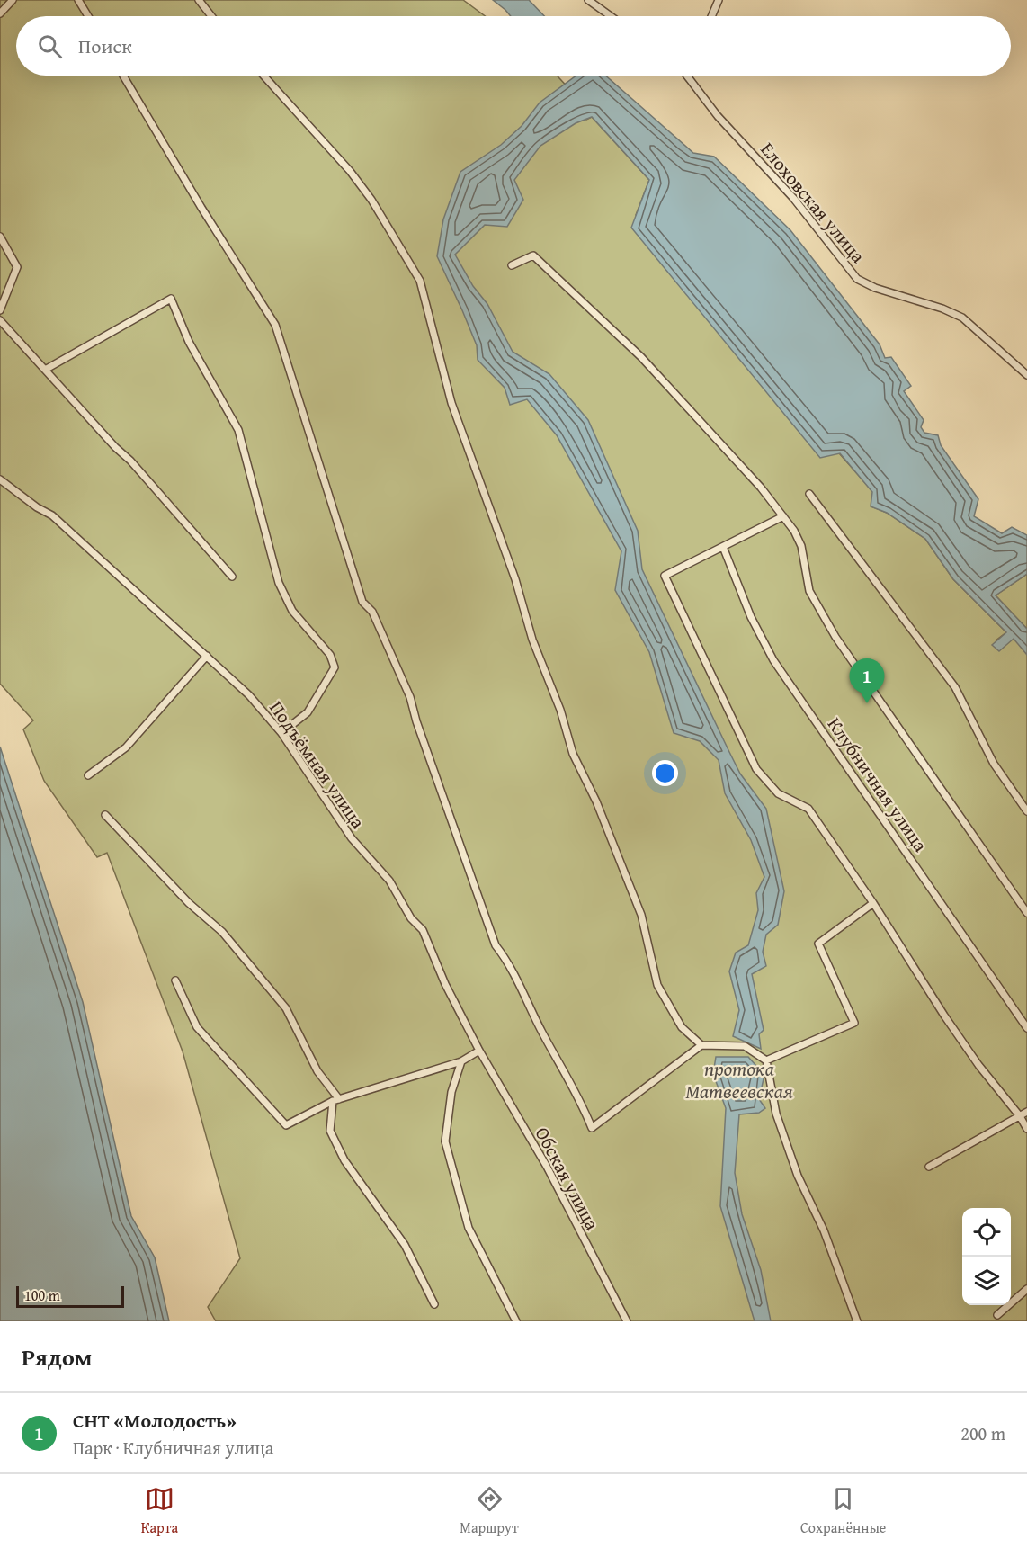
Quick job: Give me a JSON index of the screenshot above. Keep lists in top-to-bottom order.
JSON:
{
  "streets": {
    "street": [
      "Елоховская улица",
      "Подъёмная улица",
      "Клубничная улица",
      "Обская улица"
    ]
  },
  "crossings": [
    ["Подъёмная улица", "Обская улица"]
  ],
  "water": ["протока Матвеевская"],
  "scale_bar": "100 m",
  "page": {
    "search": "Поиск",
    "pins": "1",
    "scale": "100 m",
    "heading": "Рядом",
    "list": [
      {
        "mark": "1",
        "name": "СНТ «Молодость»",
        "note": "Парк · Клубничная улица",
        "value": "200 m"
      }
    ],
    "nav": ["Карта", "Маршрут", "Сохранённые"]
  }
}
